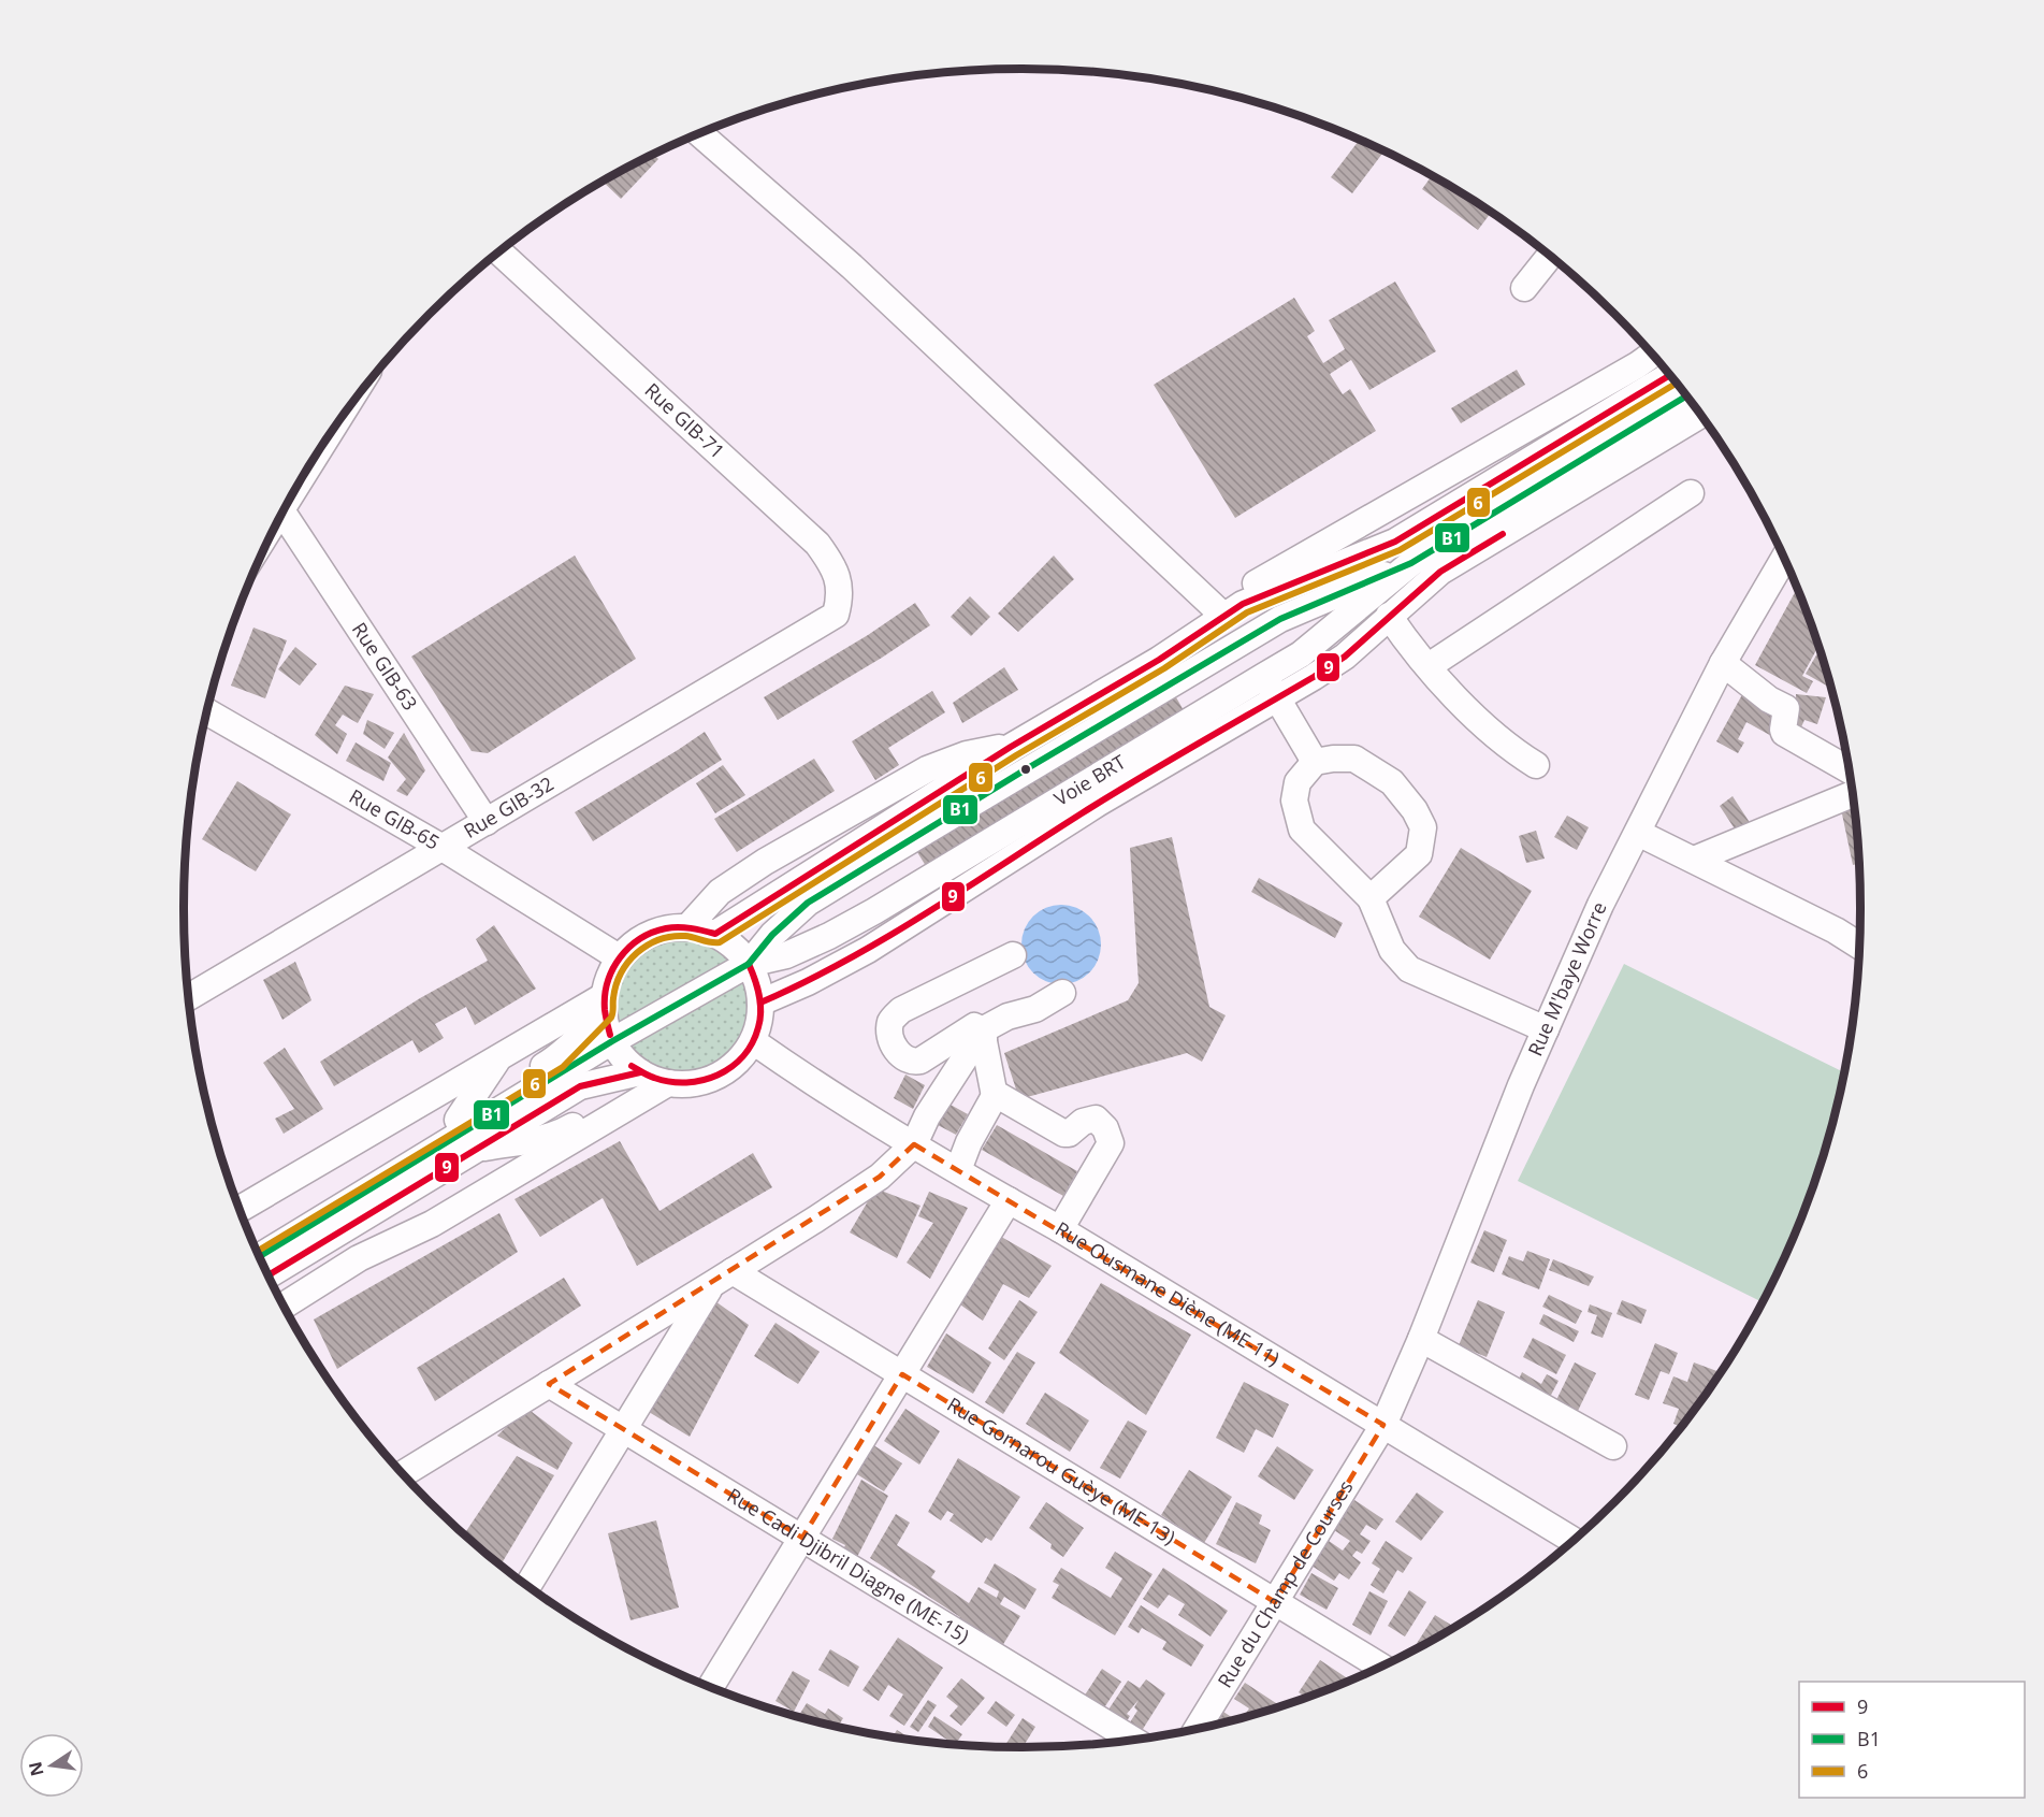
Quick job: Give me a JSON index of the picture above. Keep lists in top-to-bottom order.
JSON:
{
  "streets": {
    "street": [
      "Rue GIB-71",
      "Rue GIB-63",
      "Voie BRT",
      "Rue GIB-32",
      "Rue GIB-65",
      "Rue M'baye Worre",
      "Rue Ousmane Diène (ME-11)",
      "Rue Gornarou Guèye (ME-13)",
      "Rue Cadi Djibril Diagne (ME-15)",
      "Rue du Champ de Courses"
    ]
  },
  "crossings": [
    ["Rue GIB-71", "Rue GIB-32"],
    ["Rue GIB-63", "Rue GIB-32"],
    ["Rue GIB-32", "Rue GIB-65"],
    ["Rue M'baye Worre", "Rue Ousmane Diène (ME-11)"],
    ["Rue M'baye Worre", "Rue du Champ de Courses"],
    ["Rue Ousmane Diène (ME-11)", "Rue du Champ de Courses"],
    ["Rue Gornarou Guèye (ME-13)", "Rue du Champ de Courses"]
  ],
  "lines": ["transit line 9", "transit line 6", "transit line B1"],
  "legend": ["9", "B1", "6"],
  "north": "left"
}
